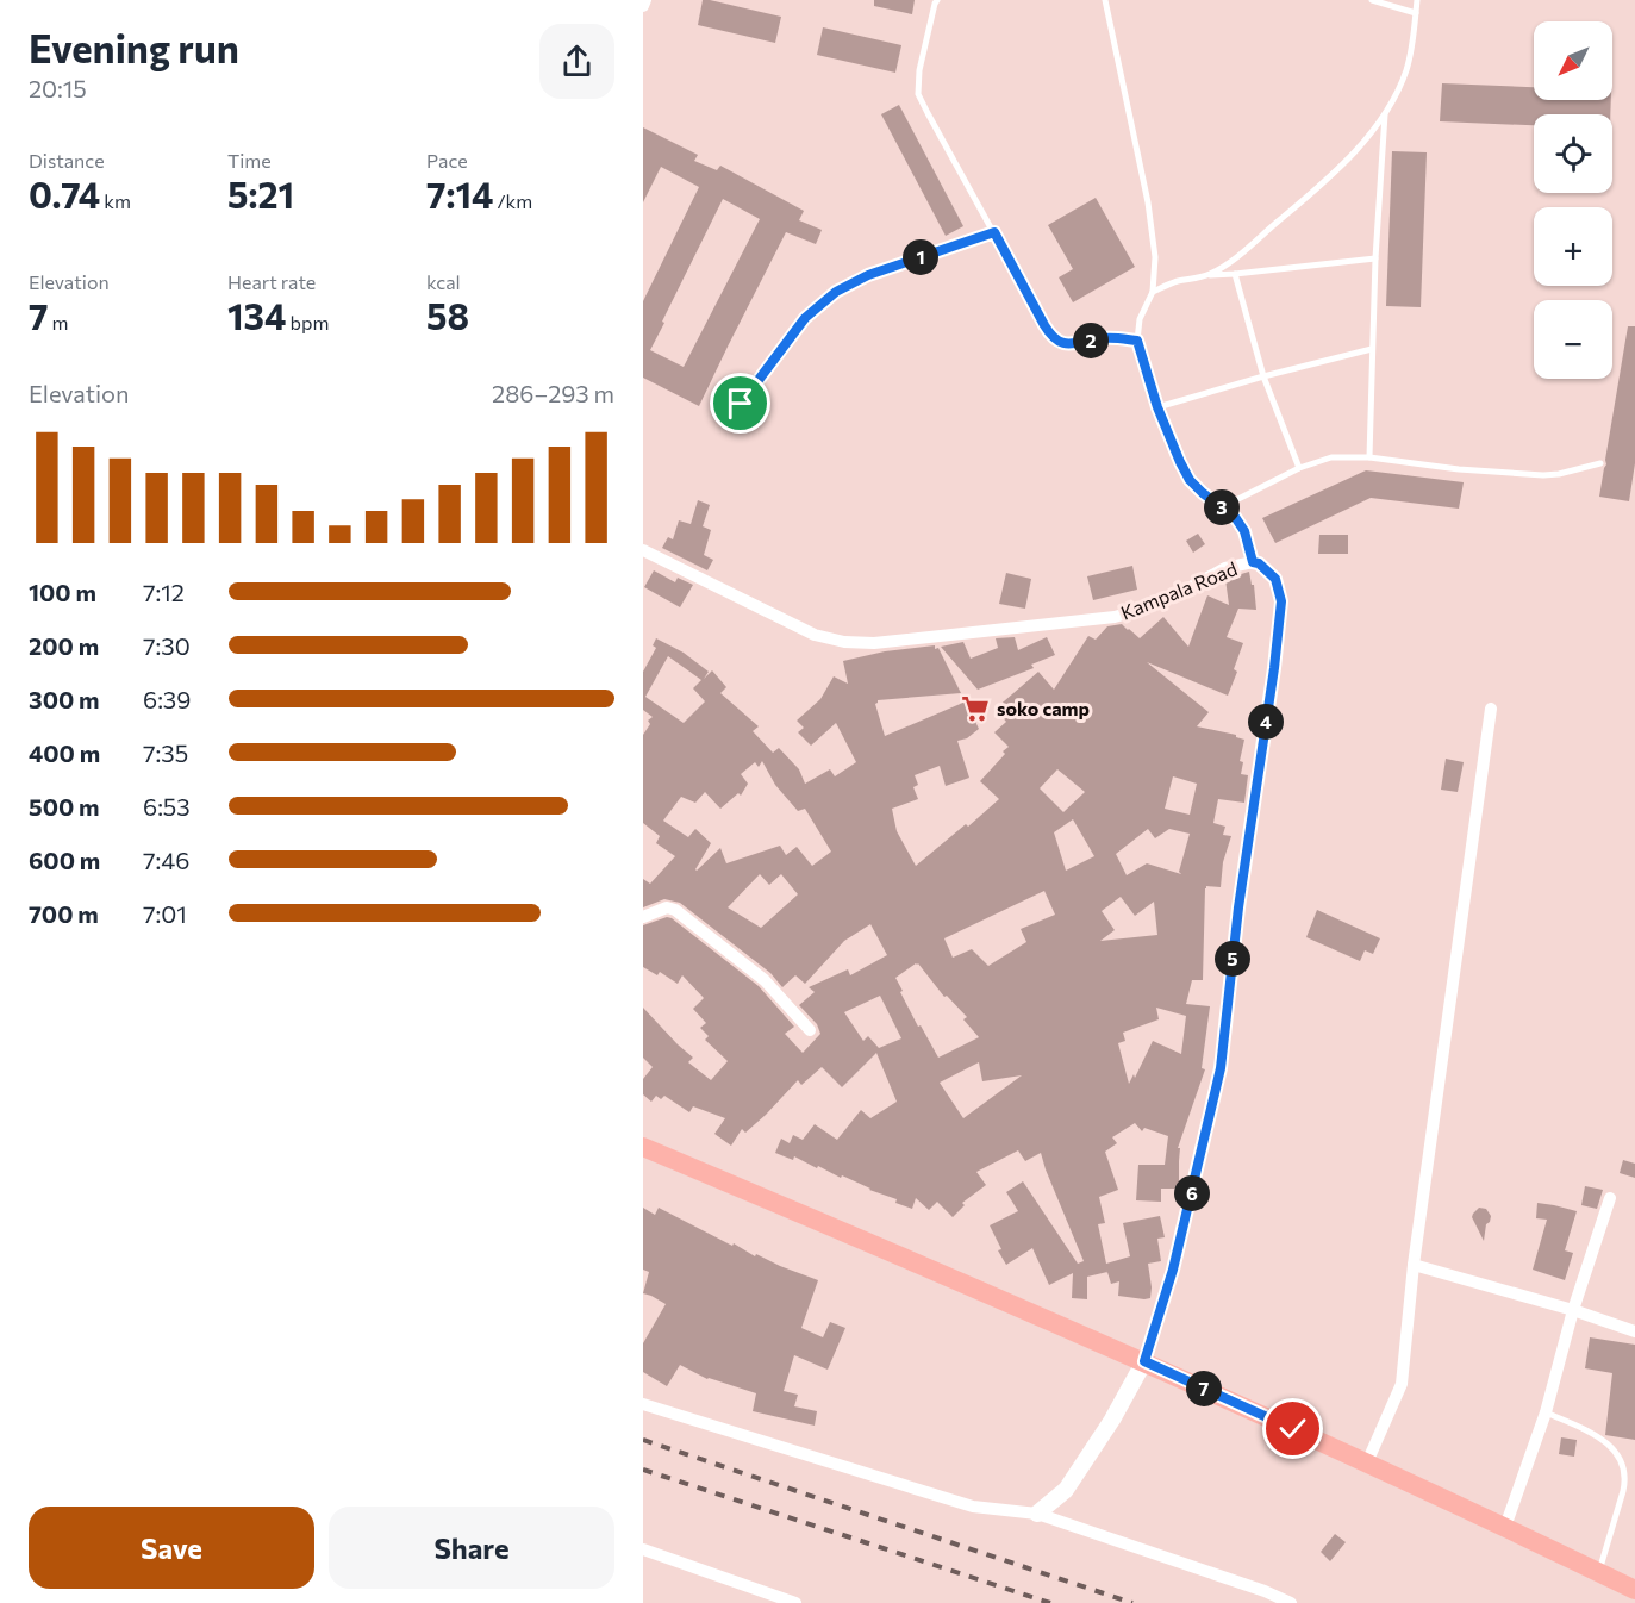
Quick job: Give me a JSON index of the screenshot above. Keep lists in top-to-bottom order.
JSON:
{
  "streets": {
    "street": ["Kampala Road"]
  },
  "places": {
    "supermarket": ["soko camp"]
  },
  "north": "bottom left",
  "page": {
    "heading": ["Evening run", "20:15"],
    "map_buttons": ["+", "−"],
    "stats": [
      ["Distance", "0.74 km"],
      ["Time", "5:21"],
      ["Pace", "7:14 /km"],
      ["Elevation", "7 m"],
      ["Heart rate", "134 bpm"],
      ["kcal", "58"]
    ],
    "pins": [
      "1",
      "2",
      "3",
      "4",
      "5",
      "6",
      "7"
    ],
    "chart": ["Elevation", "286–293 m"],
    "list": [
      {
        "name": "100 m",
        "note": "7:12"
      },
      {
        "name": "200 m",
        "note": "7:30"
      },
      {
        "name": "300 m",
        "note": "6:39"
      },
      {
        "name": "400 m",
        "note": "7:35"
      },
      {
        "name": "500 m",
        "note": "6:53"
      },
      {
        "name": "600 m",
        "note": "7:46"
      },
      {
        "name": "700 m",
        "note": "7:01"
      }
    ],
    "buttons": ["Save", "Share"]
  }
}
